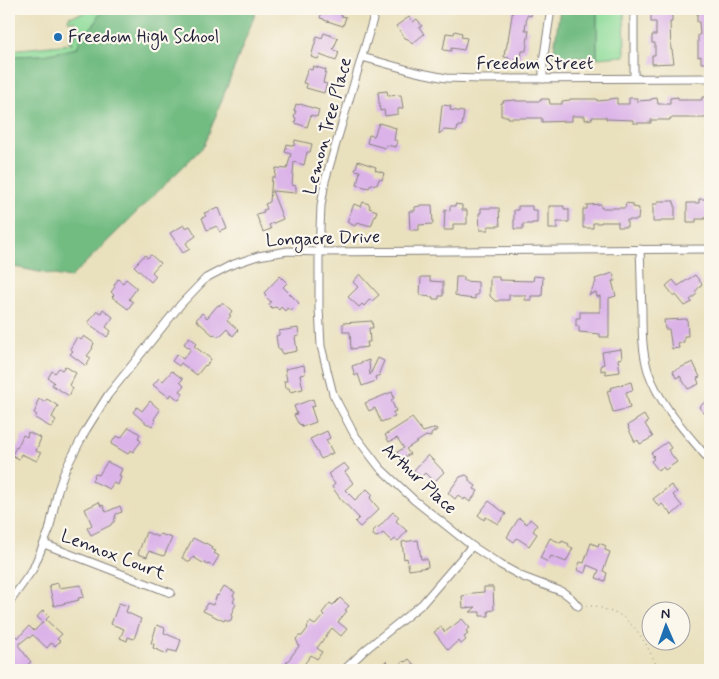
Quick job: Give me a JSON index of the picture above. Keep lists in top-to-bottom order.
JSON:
{
  "streets": {
    "street": [
      "Freedom Street",
      "Lemon Tree Place",
      "Longacre Drive",
      "Arthur Place",
      "Lennox Court"
    ]
  },
  "crossings": [
    ["Freedom Street", "Lemon Tree Place"],
    ["Lemon Tree Place", "Longacre Drive"],
    ["Lemon Tree Place", "Arthur Place"],
    ["Longacre Drive", "Arthur Place"],
    ["Longacre Drive", "Lennox Court"]
  ],
  "places": ["Freedom High School"],
  "north": "top"
}
